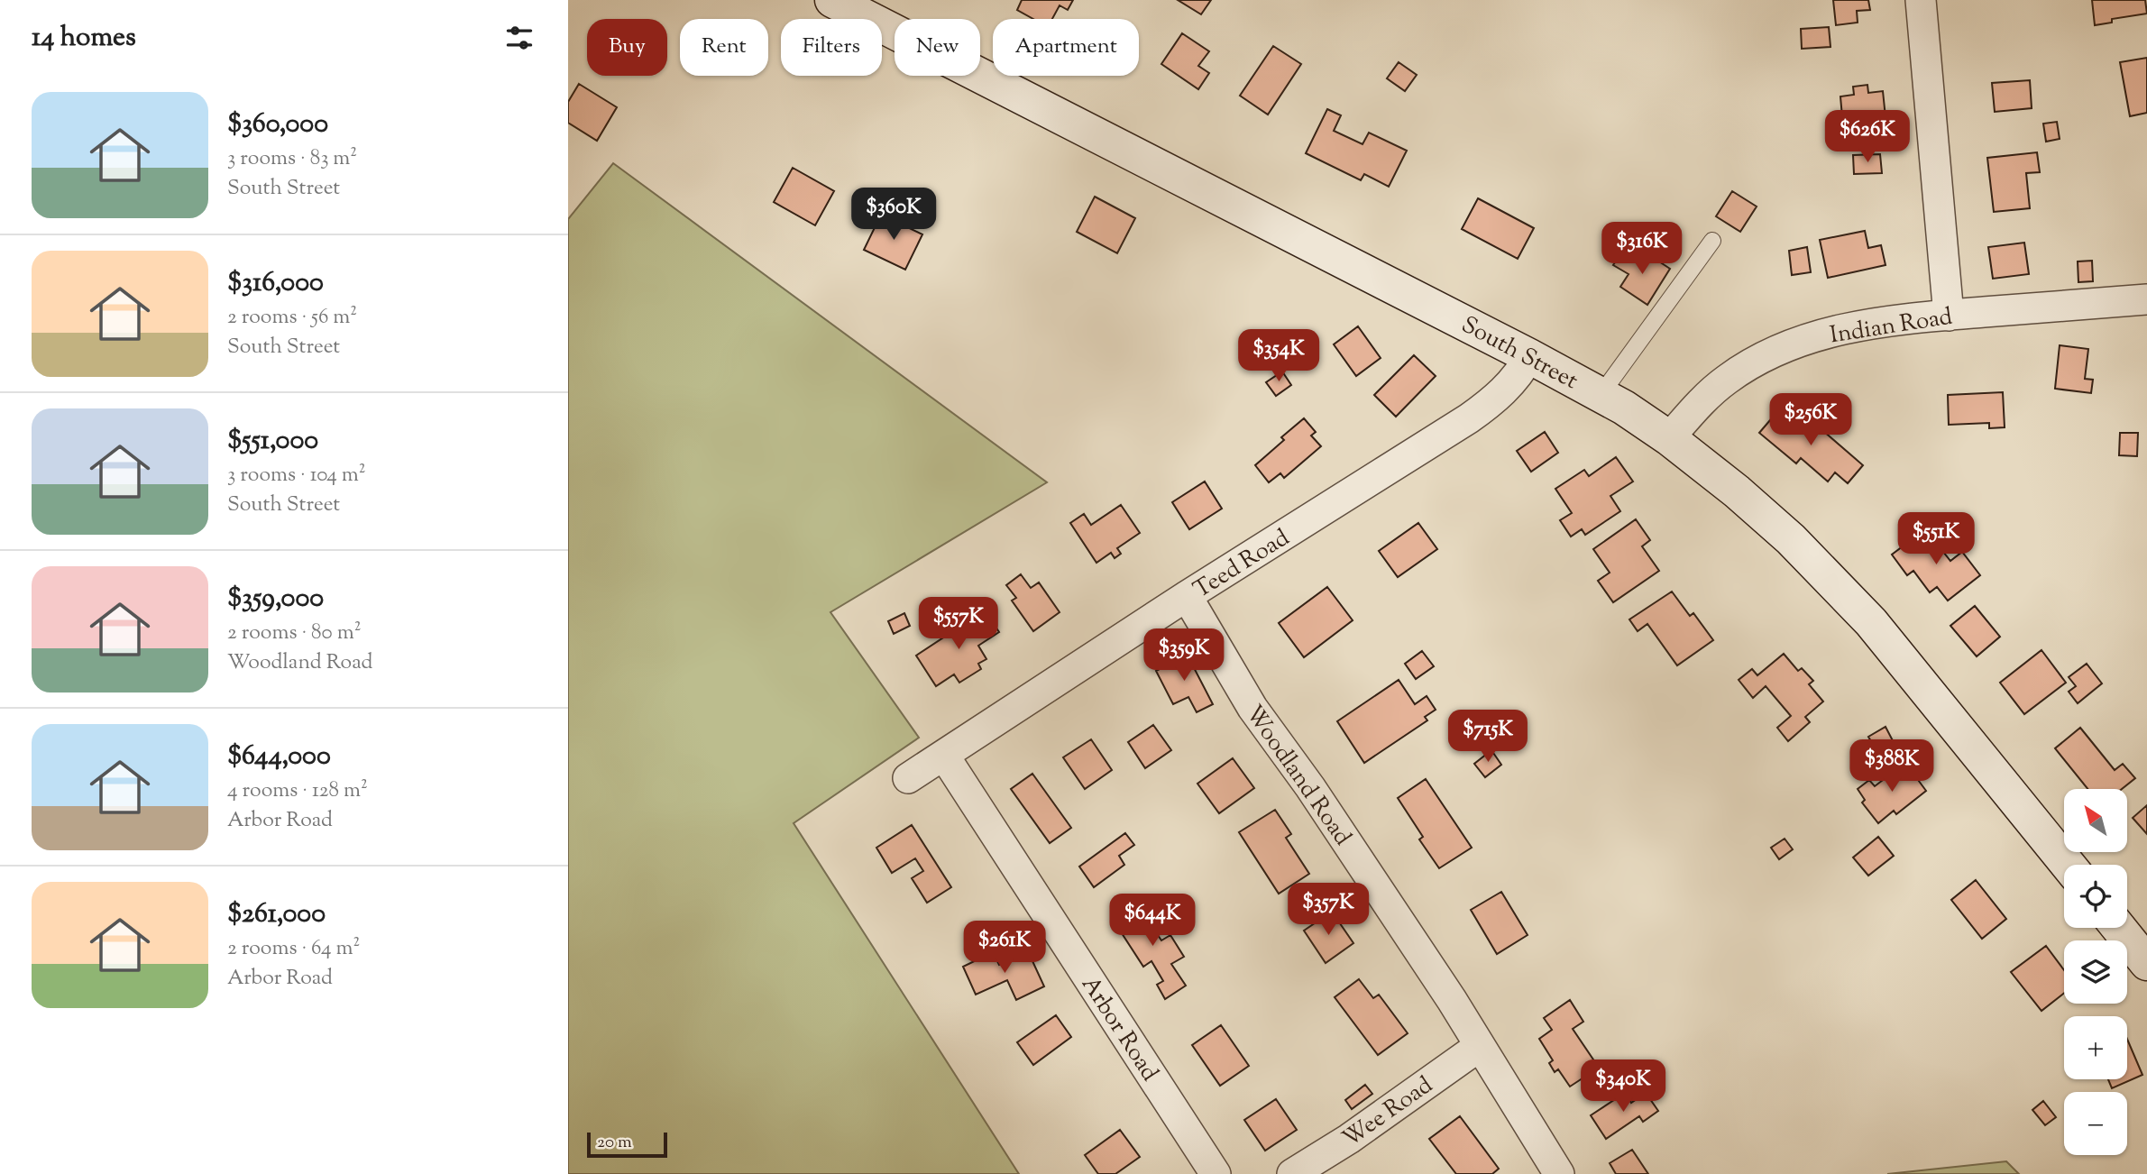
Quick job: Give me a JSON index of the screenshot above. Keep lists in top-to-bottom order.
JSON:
{
  "streets": {
    "main road": ["South Street"],
    "street": [
      "Indian Road",
      "Teed Road",
      "Woodland Road",
      "Arbor Road",
      "Wee Road"
    ]
  },
  "crossings": [
    ["Indian Road", "South Street"],
    ["South Street", "Teed Road"],
    ["Teed Road", "Woodland Road"],
    ["Teed Road", "Arbor Road"],
    ["Woodland Road", "Wee Road"]
  ],
  "scale_bar": "20 m",
  "north": "top left",
  "page": {
    "heading": "14 homes",
    "chip": [
      "Buy",
      "Rent",
      "Filters",
      "New",
      "Apartment"
    ],
    "list": [
      {
        "name": "$360,000",
        "note": "3 rooms · 83 m² · South Street"
      },
      {
        "name": "$316,000",
        "note": "2 rooms · 56 m² · South Street"
      },
      {
        "name": "$551,000",
        "note": "3 rooms · 104 m² · South Street"
      },
      {
        "name": "$359,000",
        "note": "2 rooms · 80 m² · Woodland Road"
      },
      {
        "name": "$644,000",
        "note": "4 rooms · 128 m² · Arbor Road"
      },
      {
        "name": "$261,000",
        "note": "2 rooms · 64 m² · Arbor Road"
      }
    ],
    "price": [
      "$626K",
      "$360K",
      "$316K",
      "$354K",
      "$256K",
      "$551K",
      "$557K",
      "$359K",
      "$715K",
      "$388K",
      "$357K",
      "$644K",
      "$261K",
      "$340K"
    ],
    "map_buttons": ["+", "−"],
    "scale": "20 m"
  }
}
